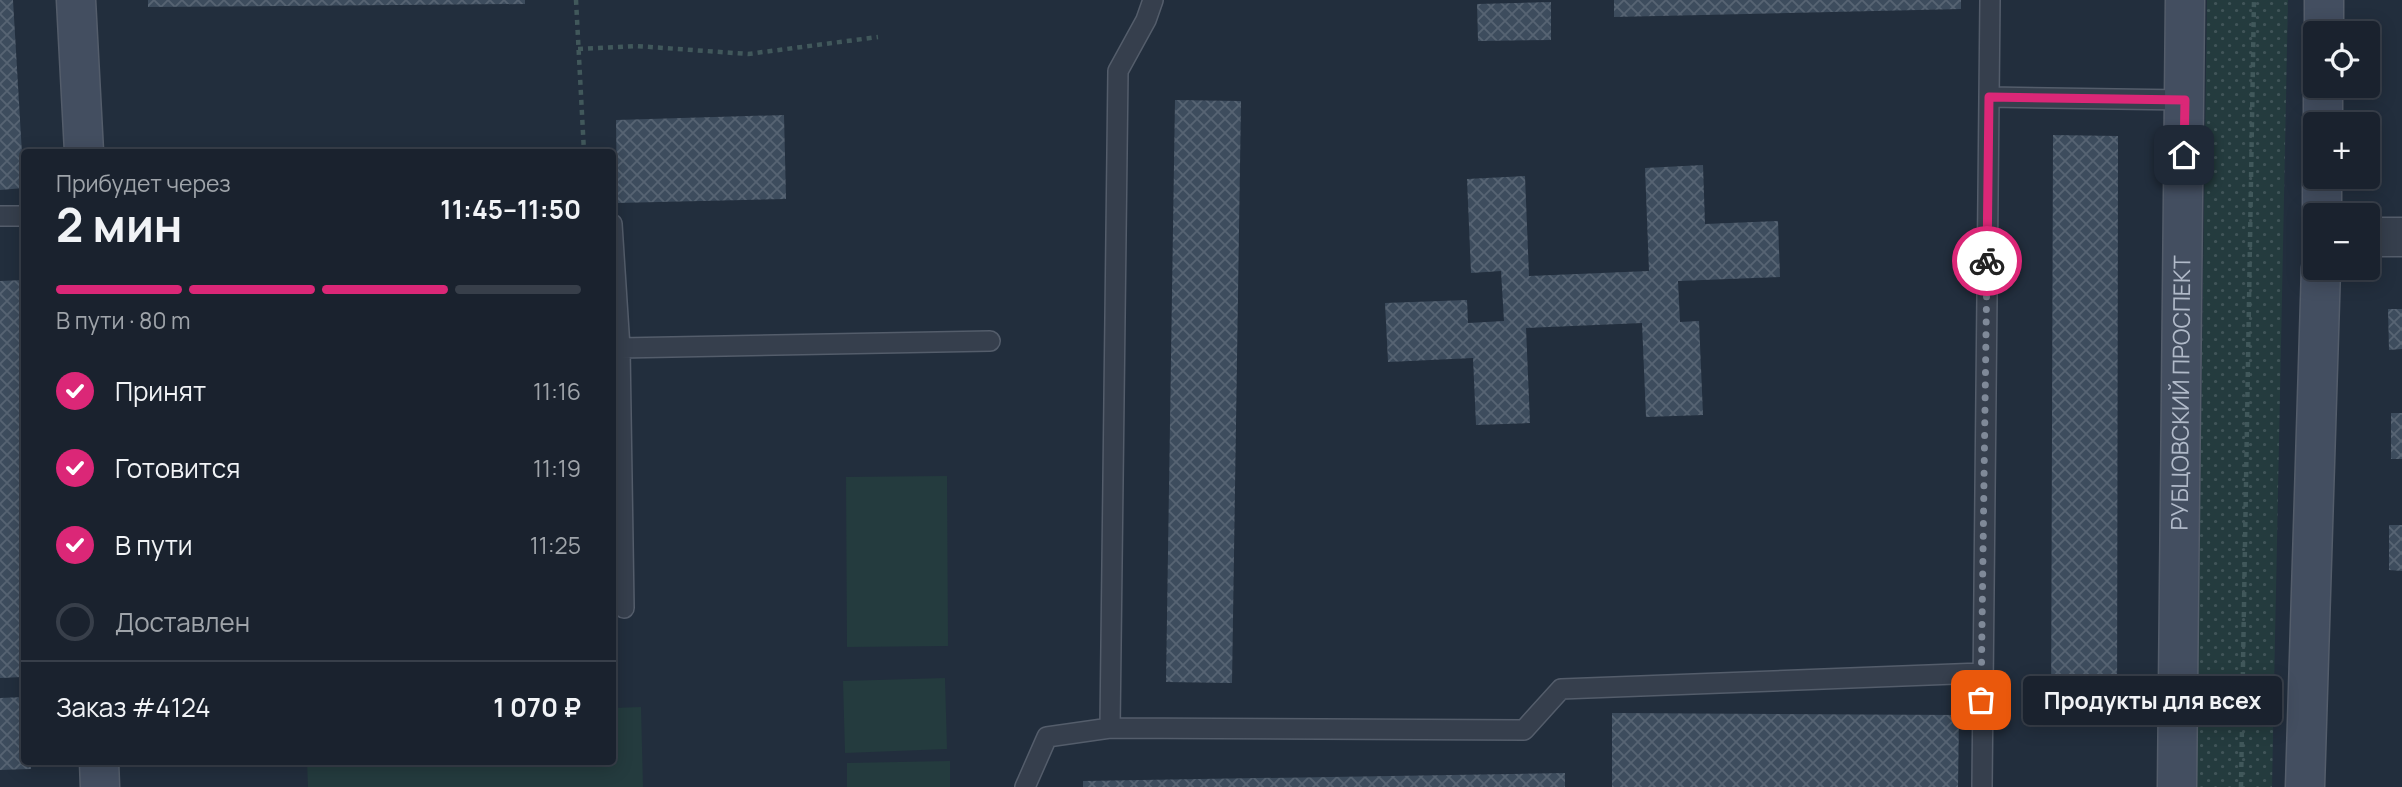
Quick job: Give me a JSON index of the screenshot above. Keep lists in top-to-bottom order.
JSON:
{
  "streets": {
    "street": ["РУБЦОВСКИЙ ПРОСПЕКТ"]
  },
  "places": ["Продукты для всех"],
  "page": {
    "map_buttons": ["+", "−"],
    "heading": ["2 мин", "Прибудет через", "11:45–11:50"],
    "panel": ["Заказ #4124", "1 070 ₽"],
    "bar": "В пути · 80 m",
    "list": [
      ["Принят", "11:16"],
      ["Готовится", "11:19"],
      ["В пути", "11:25"],
      "Доставлен"
    ],
    "bubble": "Продукты для всех"
  }
}
